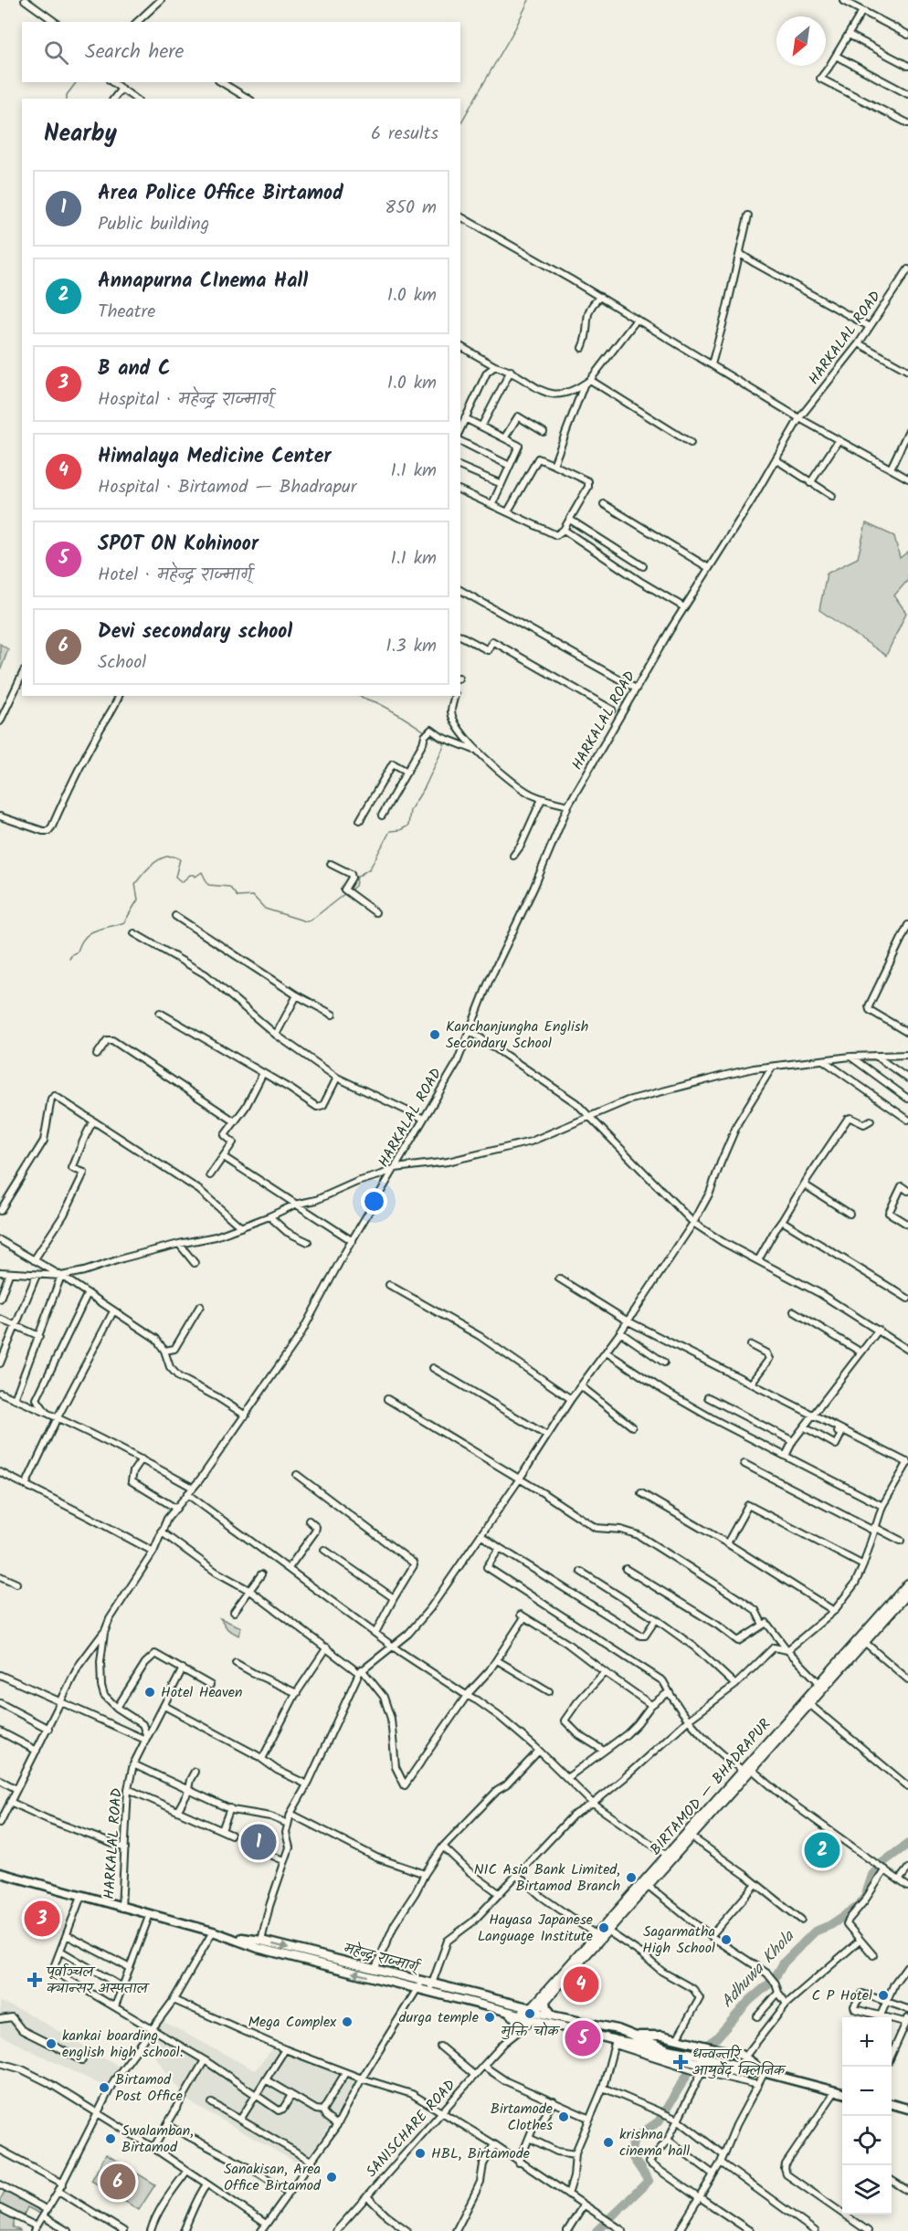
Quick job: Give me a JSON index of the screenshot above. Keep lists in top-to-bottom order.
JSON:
{
  "streets": {
    "highway": ["महेन्द्र राज्मार्ग्"],
    "main road": ["BIRTAMOD — BHADRAPUR"],
    "street": ["HARKALAL ROAD", "SANISCHARE ROAD"]
  },
  "crossings": [
    ["HARKALAL ROAD", "महेन्द्र राज्मार्ग्"],
    ["BIRTAMOD — BHADRAPUR", "महेन्द्र राज्मार्ग्"],
    ["BIRTAMOD — BHADRAPUR", "SANISCHARE ROAD"],
    ["महेन्द्र राज्मार्ग्", "SANISCHARE ROAD"]
  ],
  "water": ["Adhuwa Khola"],
  "places": {
    "other": [
      "Kanchanjungha English Secondary School",
      "Hotel Heaven",
      "NIC Asia Bank Limited, Birtamod Branch",
      "Hayasa Japanese Language Institute",
      "Sagarmatha High School",
      "C P Hotel",
      "मुक्ति चोक",
      "durga temple",
      "Mega Complex",
      "kankai boarding english high school.",
      "Birtamod Post Office",
      "Birtamode Clothes",
      "Swalamban, Birtamod",
      "krishna cinema hall",
      "HBL, Birtamode",
      "Sanakisan, Area Office Birtamod"
    ],
    "health": ["पूर्वाञ्चल क्यान्सर अस्पताल", "धन्वन्तरि आयुर्वेद क्लिनिक"]
  },
  "north": "bottom left",
  "page": {
    "search": "Search here",
    "heading": ["Nearby", "6 results"],
    "list": [
      {
        "mark": "1",
        "name": "Area Police Office Birtamod",
        "note": "Public building",
        "value": "850 m"
      },
      {
        "mark": "2",
        "name": "Annapurna CInema Hall",
        "note": "Theatre",
        "value": "1.0 km"
      },
      {
        "mark": "3",
        "name": "B and C",
        "note": "Hospital · महेन्द्र राज्मार्ग्",
        "value": "1.0 km"
      },
      {
        "mark": "4",
        "name": "Himalaya Medicine Center",
        "note": "Hospital · Birtamod — Bhadrapur",
        "value": "1.1 km"
      },
      {
        "mark": "5",
        "name": "SPOT ON Kohinoor",
        "note": "Hotel · महेन्द्र राज्मार्ग्",
        "value": "1.1 km"
      },
      {
        "mark": "6",
        "name": "Devi secondary school",
        "note": "School",
        "value": "1.3 km"
      }
    ],
    "pins": [
      "1",
      "2",
      "3",
      "4",
      "5",
      "6"
    ],
    "map_buttons": ["+", "−"]
  }
}
